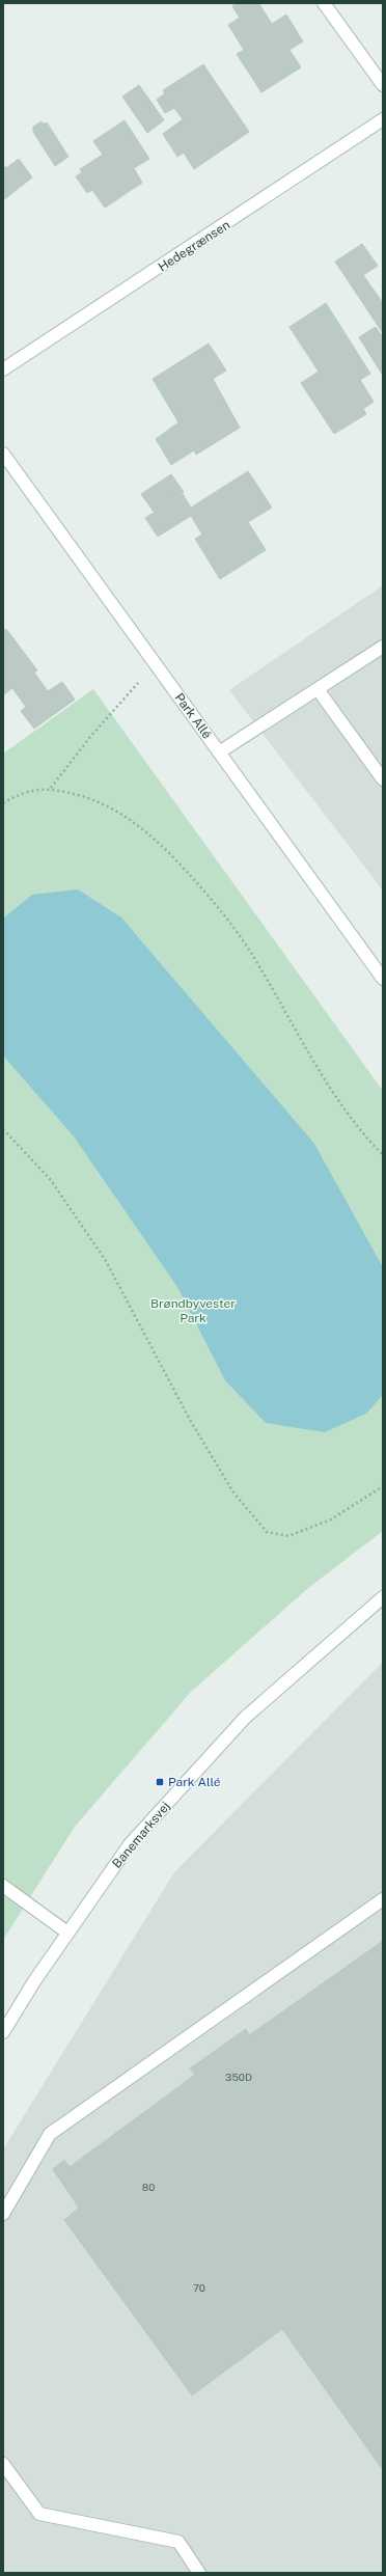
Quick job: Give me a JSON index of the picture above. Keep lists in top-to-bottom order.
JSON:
{
  "streets": {
    "street": ["Hedegrænsen", "Park Allé", "Banemarksvej"]
  },
  "parks": ["Brøndbyvester Park"],
  "places": {
    "transit": ["Park Allé"]
  },
  "house_numbers": ["350D", "80", "70"]
}
